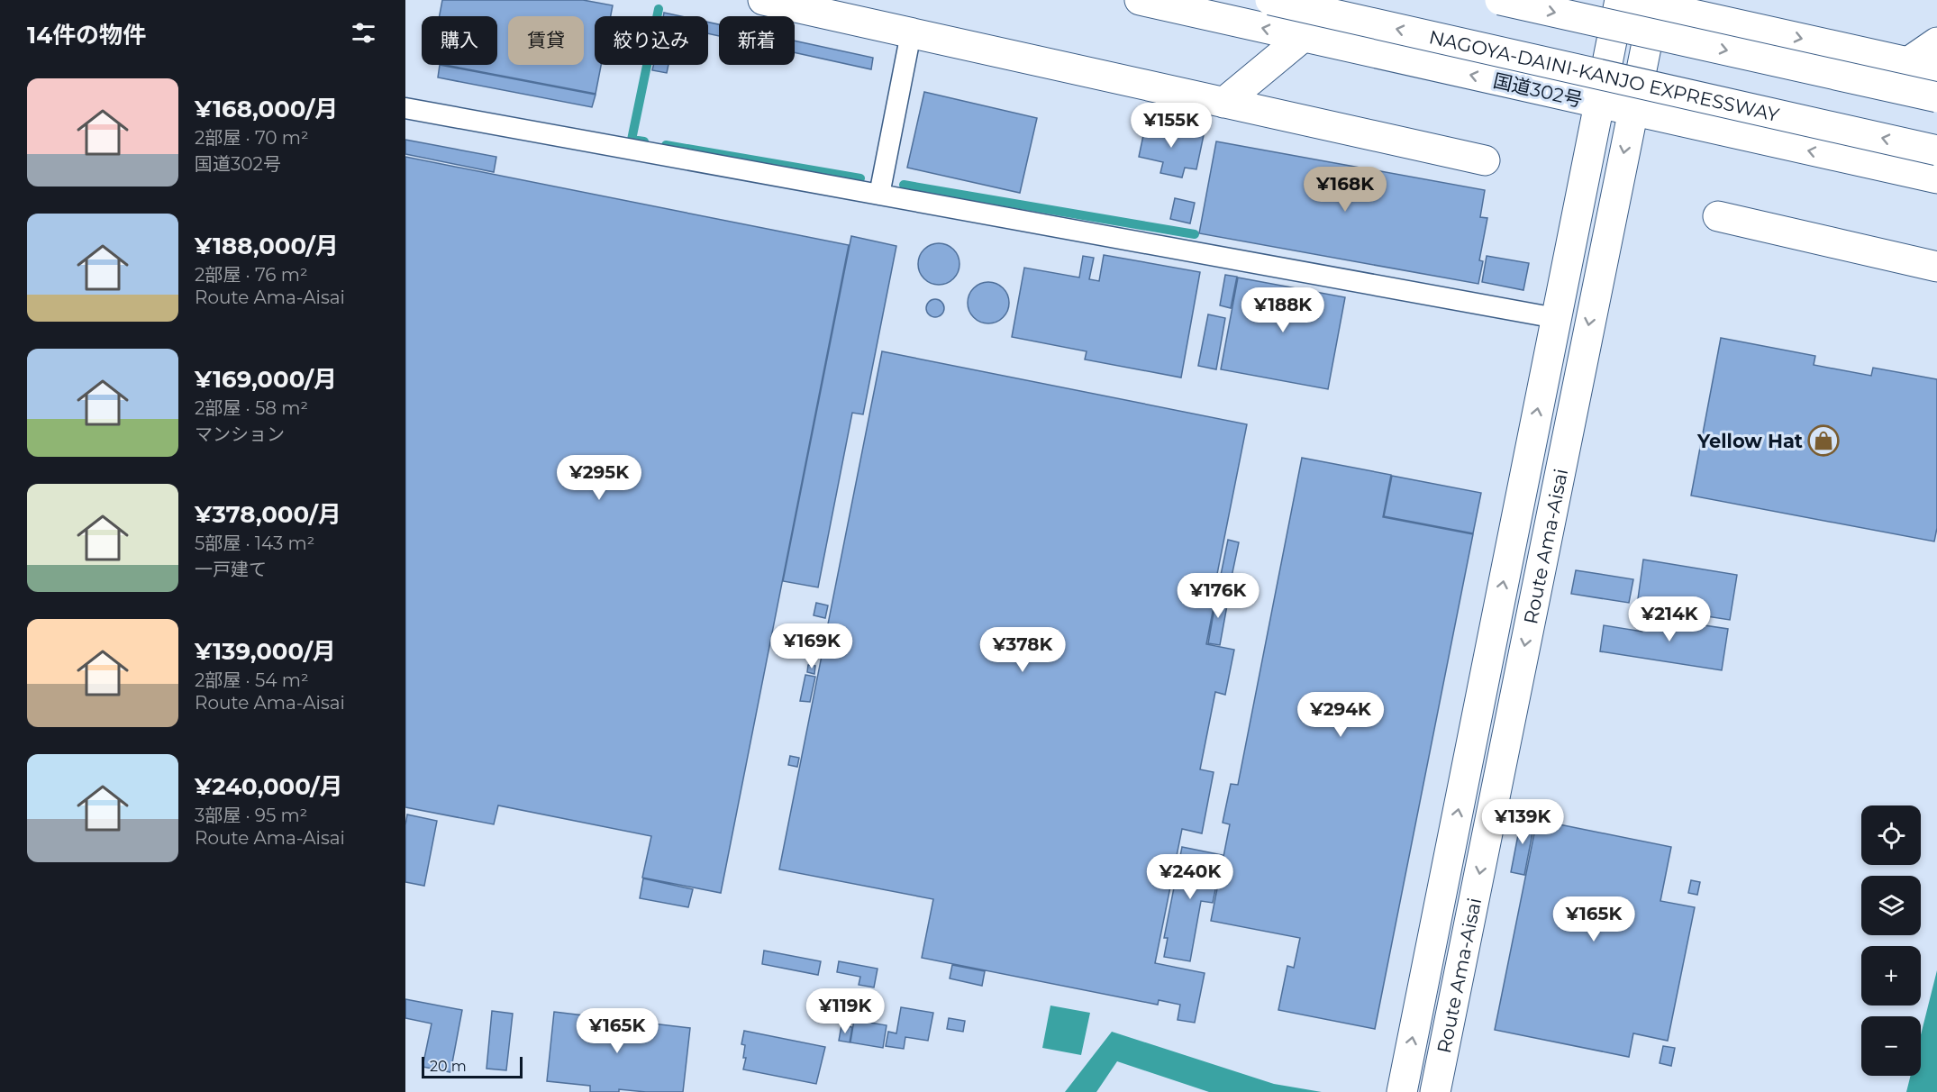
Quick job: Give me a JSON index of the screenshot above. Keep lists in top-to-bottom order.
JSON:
{
  "streets": {
    "main road": ["NAGOYA-DAINI-KANJO EXPRESSWAY", "国道302号", "Route Ama-Aisai"]
  },
  "crossings": [
    ["国道302号", "Route Ama-Aisai"]
  ],
  "places": {
    "shop": ["Yellow Hat"]
  },
  "scale_bar": "20 m",
  "page": {
    "heading": "14件の物件",
    "chip": [
      "購入",
      "賃貸",
      "絞り込み",
      "新着"
    ],
    "list": [
      {
        "name": "¥168,000/月",
        "note": "2部屋 · 70 m² · 国道302号"
      },
      {
        "name": "¥188,000/月",
        "note": "2部屋 · 76 m² · Route Ama-Aisai"
      },
      {
        "name": "¥169,000/月",
        "note": "2部屋 · 58 m² · マンション"
      },
      {
        "name": "¥378,000/月",
        "note": "5部屋 · 143 m² · 一戸建て"
      },
      {
        "name": "¥139,000/月",
        "note": "2部屋 · 54 m² · Route Ama-Aisai"
      },
      {
        "name": "¥240,000/月",
        "note": "3部屋 · 95 m² · Route Ama-Aisai"
      }
    ],
    "price": [
      "¥155K",
      "¥168K",
      "¥188K",
      "¥295K",
      "¥176K",
      "¥214K",
      "¥169K",
      "¥378K",
      "¥294K",
      "¥139K",
      "¥240K",
      "¥165K",
      "¥119K",
      "¥165K"
    ],
    "map_buttons": ["+", "−"],
    "scale": "20 m"
  }
}
